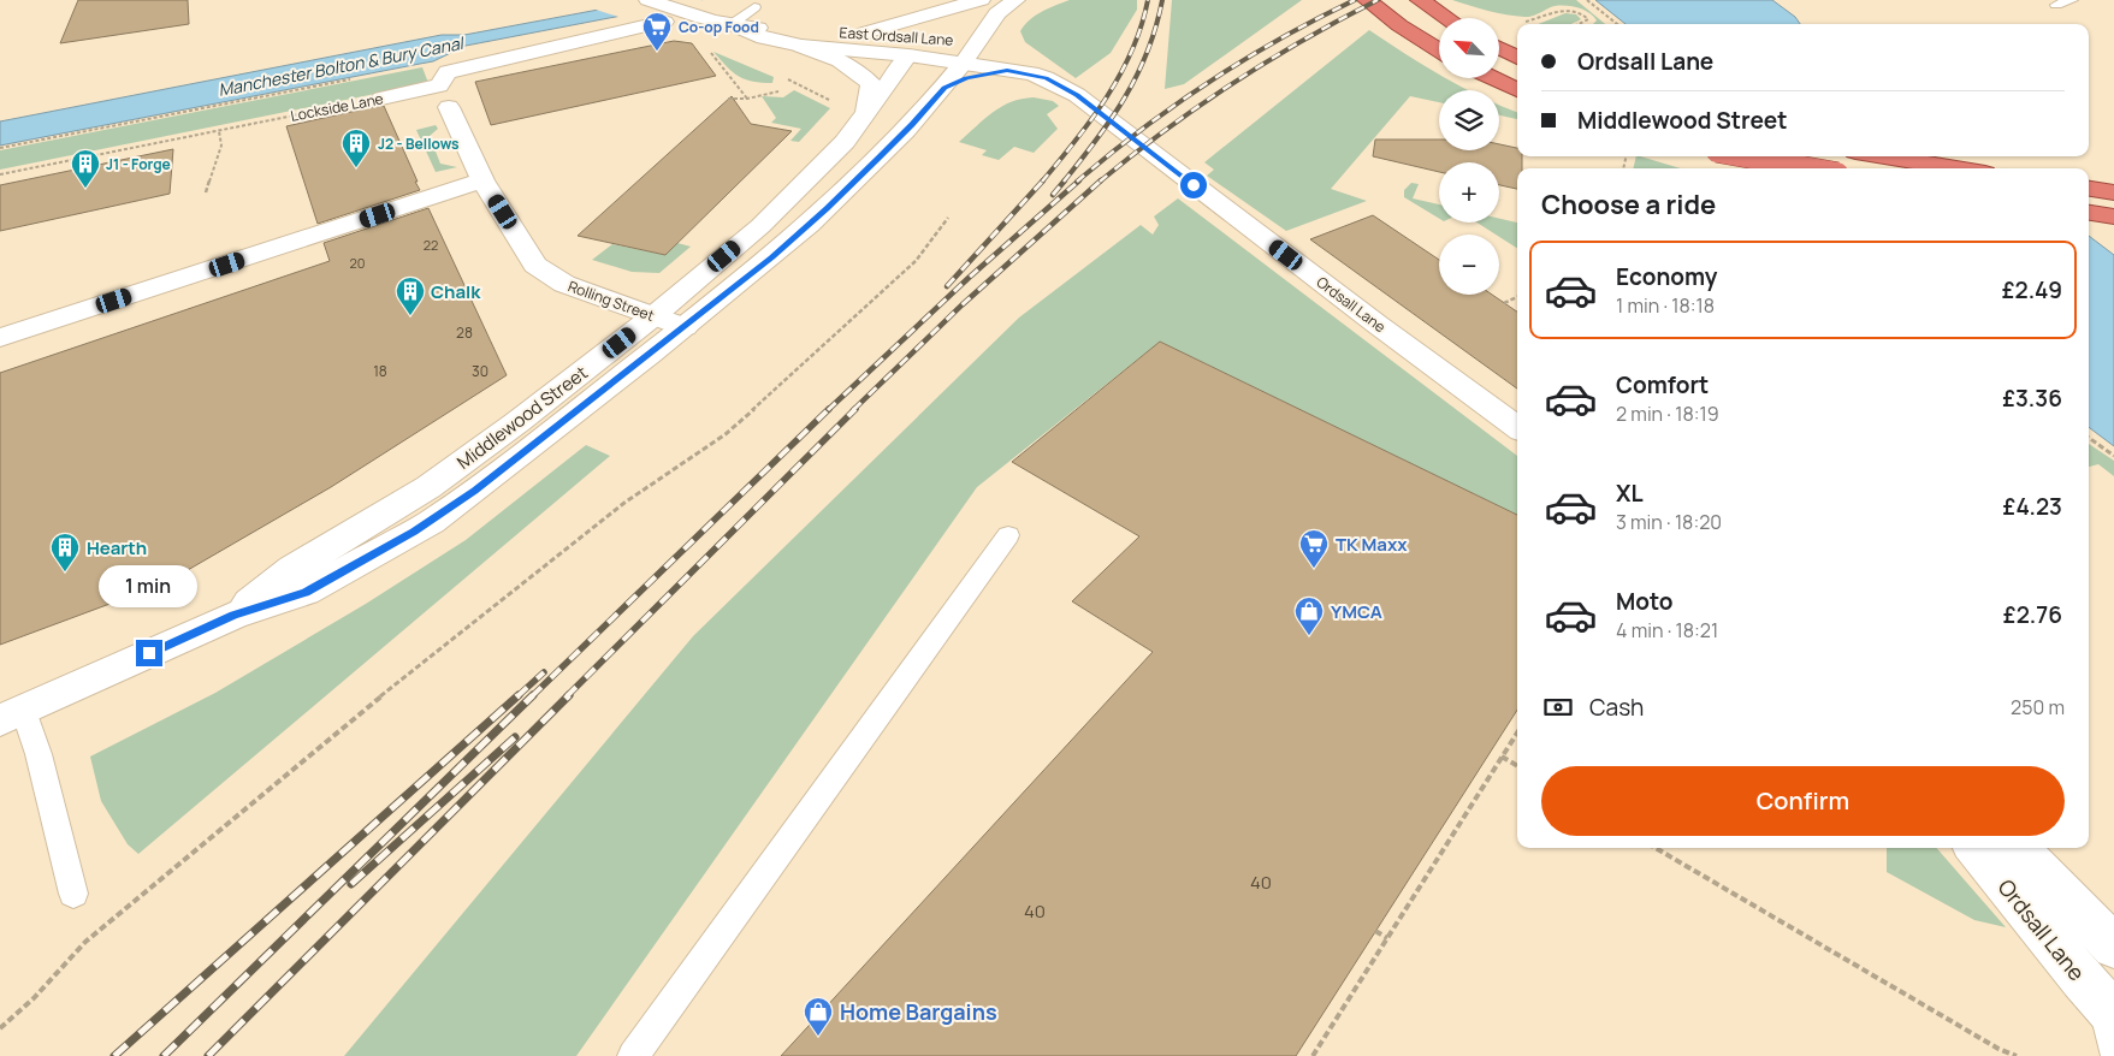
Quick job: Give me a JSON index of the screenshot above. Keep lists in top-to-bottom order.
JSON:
{
  "streets": {
    "street": [
      "East Ordsall Lane",
      "Lockside Lane",
      "Rolling Street",
      "Ordsall Lane",
      "Middlewood Street"
    ]
  },
  "crossings": [
    ["East Ordsall Lane", "Lockside Lane"],
    ["East Ordsall Lane", "Ordsall Lane"],
    ["East Ordsall Lane", "Middlewood Street"],
    ["Lockside Lane", "Rolling Street"],
    ["Rolling Street", "Middlewood Street"],
    ["Ordsall Lane", "Middlewood Street"]
  ],
  "water": ["Manchester Bolton & Bury Canal"],
  "places": {
    "supermarket": ["Co-op Food", "TK Maxx"],
    "building": [
      "J2 - Bellows",
      "J1 - Forge",
      "Chalk",
      "Hearth"
    ],
    "shop": ["YMCA", "Home Bargains"]
  },
  "house_numbers": [
    "22",
    "20",
    "28",
    "18",
    "30",
    "40",
    "40"
  ],
  "north": "top left",
  "page": {
    "map_buttons": ["+", "−"],
    "banner": ["Ordsall Lane", "Middlewood Street"],
    "heading": "Choose a ride",
    "list": [
      {
        "name": "Economy",
        "note": "1 min · 18:18",
        "value": "£2.49"
      },
      {
        "name": "Comfort",
        "note": "2 min · 18:19",
        "value": "£3.36"
      },
      {
        "name": "XL",
        "note": "3 min · 18:20",
        "value": "£4.23"
      },
      {
        "name": "Moto",
        "note": "4 min · 18:21",
        "value": "£2.76"
      }
    ],
    "bubble": "1 min",
    "pay": ["Cash", "250 m"],
    "buttons": "Confirm"
  }
}
